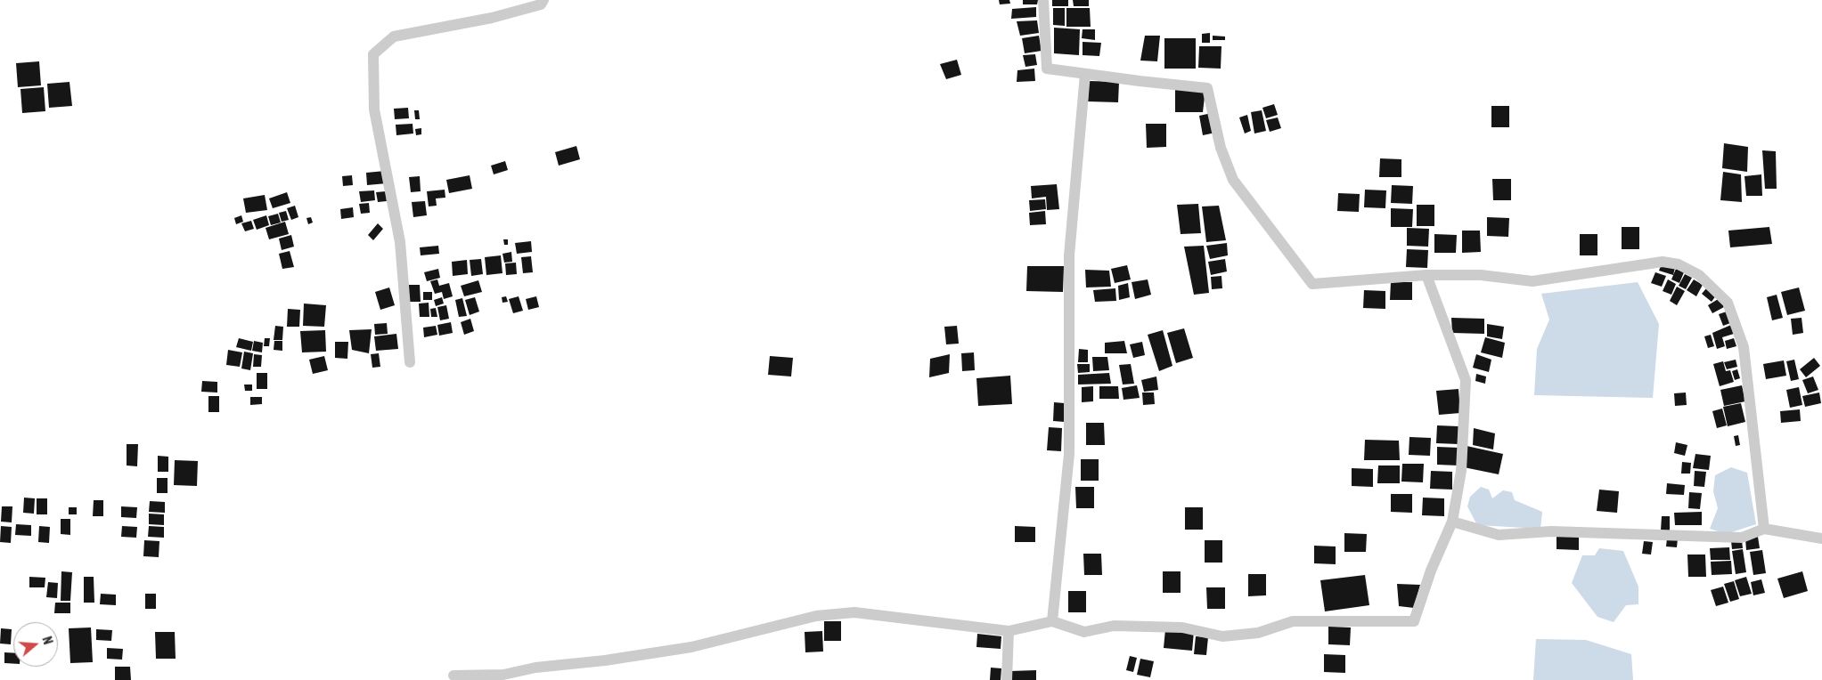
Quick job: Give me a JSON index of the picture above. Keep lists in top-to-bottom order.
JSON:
{
  "north": "right"
}
